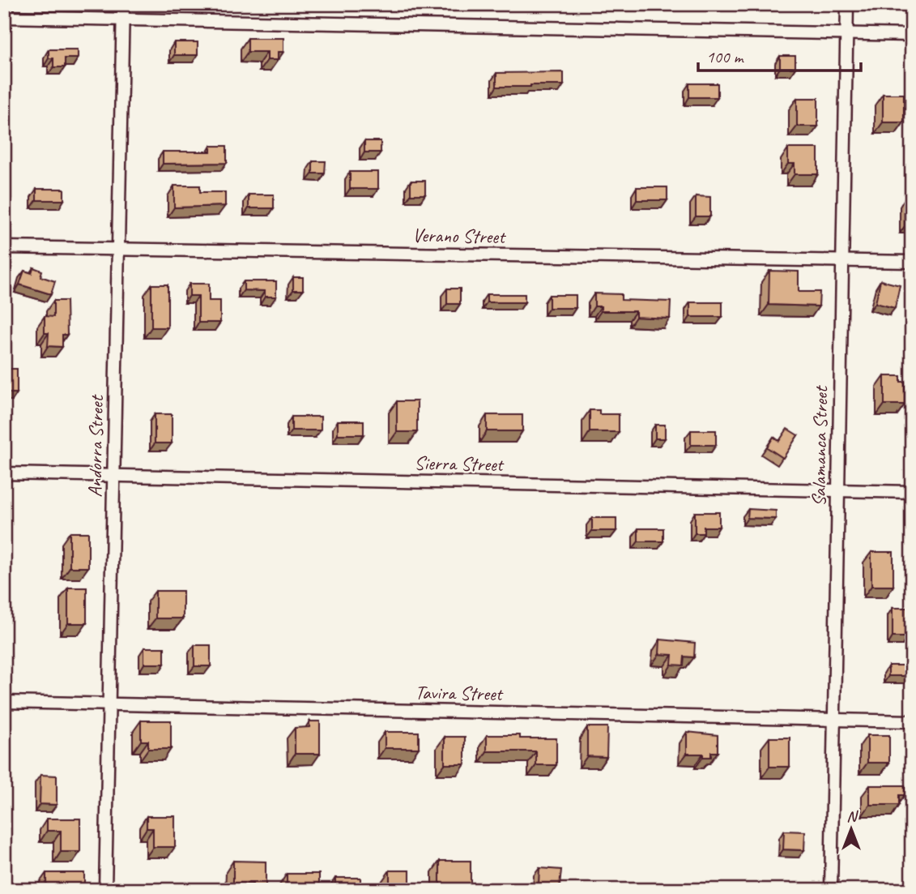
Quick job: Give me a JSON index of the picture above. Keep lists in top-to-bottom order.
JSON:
{
  "streets": {
    "street": [
      "Verano Street",
      "Andorra Street",
      "Salamanca Street",
      "Sierra Street",
      "Tavira Street"
    ]
  },
  "crossings": [
    ["Verano Street", "Andorra Street"],
    ["Verano Street", "Salamanca Street"],
    ["Andorra Street", "Sierra Street"],
    ["Andorra Street", "Tavira Street"],
    ["Salamanca Street", "Sierra Street"],
    ["Salamanca Street", "Tavira Street"]
  ],
  "scale_bar": "100 m",
  "north": "top"
}
